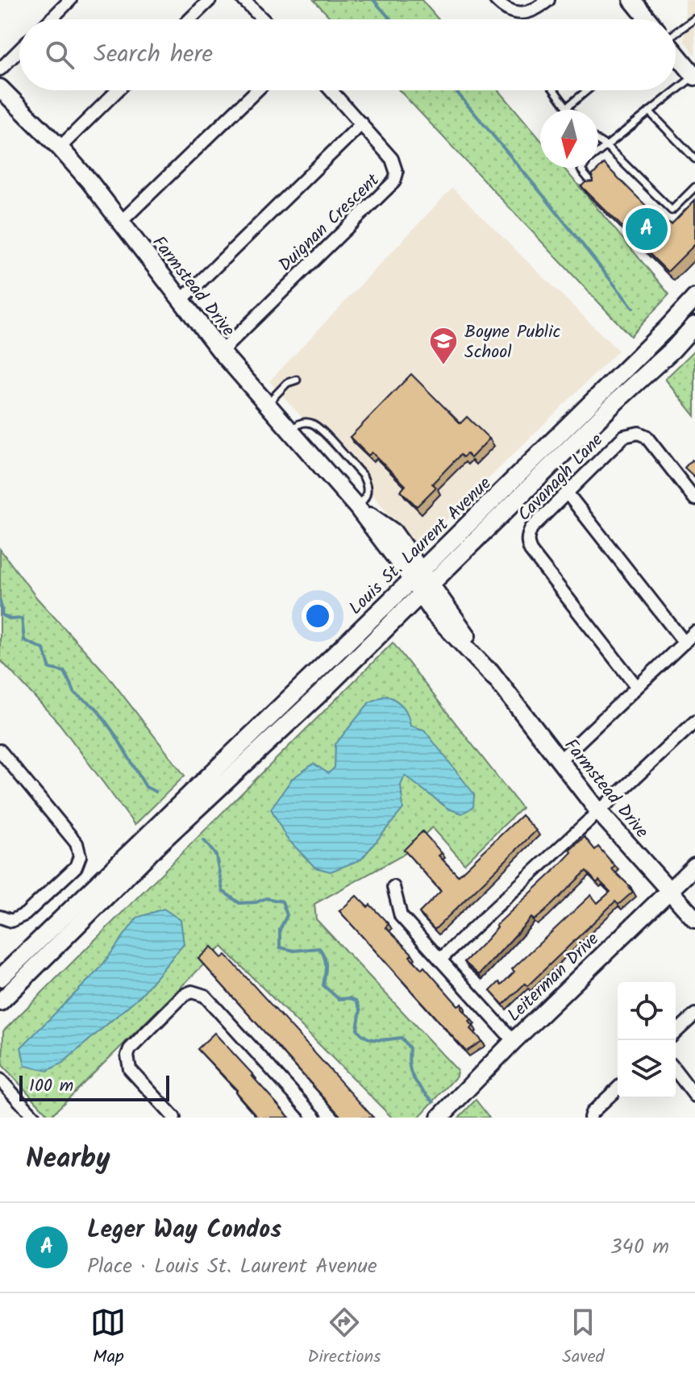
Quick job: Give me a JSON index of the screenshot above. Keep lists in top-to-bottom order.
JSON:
{
  "streets": {
    "main road": ["Farmstead Drive", "Louis St. Laurent Avenue", "Leiterman Drive"],
    "street": ["Duignan Crescent", "Cavanagh Lane"]
  },
  "crossings": [
    ["Duignan Crescent", "Farmstead Drive"],
    ["Farmstead Drive", "Louis St. Laurent Avenue"],
    ["Farmstead Drive", "Leiterman Drive"]
  ],
  "places": {
    "school or university": ["Boyne Public School"]
  },
  "scale_bar": "100 m",
  "north": "bottom",
  "page": {
    "search": "Search here",
    "pins": "A",
    "scale": "100 m",
    "heading": "Nearby",
    "list": [
      {
        "mark": "A",
        "name": "Leger Way Condos",
        "note": "Place · Louis St. Laurent Avenue",
        "value": "340 m"
      }
    ],
    "nav": ["Map", "Directions", "Saved"]
  }
}
